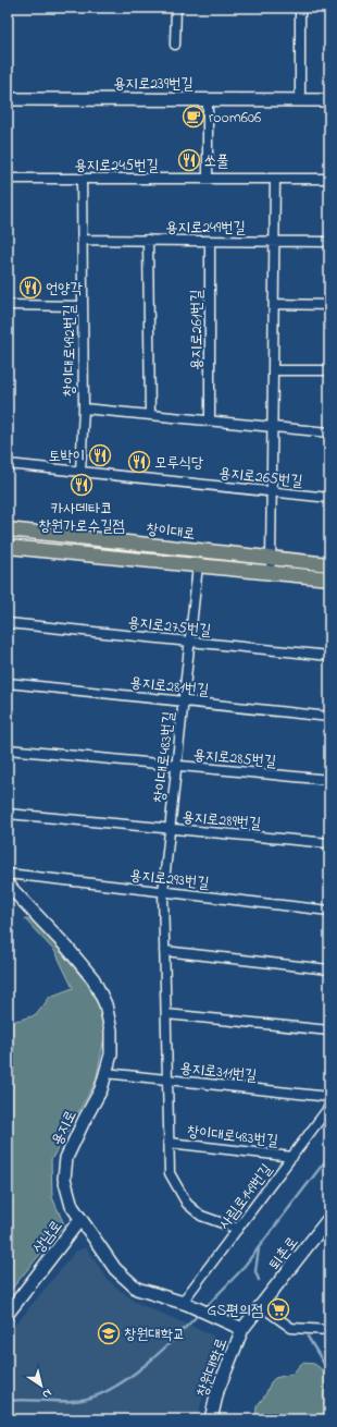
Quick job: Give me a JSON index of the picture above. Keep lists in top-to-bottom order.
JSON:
{
  "streets": {
    "main road": ["창이대로"],
    "street": [
      "용지로239번길",
      "용지로245번길",
      "용지로249번길",
      "용지로261번길",
      "창이대로492번길",
      "용지로265번길",
      "용지로275번길",
      "용지로281번길",
      "창이대로483번길",
      "용지로285번길",
      "용지로289번길",
      "용지로293번길",
      "용지로311번길",
      "용지로",
      "사림로149번길",
      "상남로",
      "퇴촌로",
      "창원대학로"
    ]
  },
  "crossings": [
    ["용지로245번길", "창이대로492번길"],
    ["용지로249번길", "용지로261번길"],
    ["용지로249번길", "창이대로492번길"],
    ["창이대로492번길", "용지로265번길"],
    ["용지로275번길", "창이대로483번길"],
    ["용지로281번길", "창이대로483번길"],
    ["창이대로483번길", "용지로285번길"],
    ["창이대로483번길", "용지로289번길"],
    ["창이대로483번길", "용지로293번길"],
    ["창이대로483번길", "용지로311번길"],
    ["창이대로483번길", "사림로149번길"],
    ["용지로311번길", "용지로"],
    ["용지로", "사림로149번길"],
    ["용지로", "상남로"],
    ["용지로", "창원대학로"],
    ["퇴촌로", "창원대학로"]
  ],
  "places": {
    "cafe": ["room606"],
    "restaurant": [
      "쏘풀",
      "언양각",
      "토박이",
      "모루식당",
      "카사데타코 창원가로수길점"
    ],
    "supermarket": ["GS편의점"],
    "school or university": ["창원대학교"]
  },
  "north": "bottom right"
}
